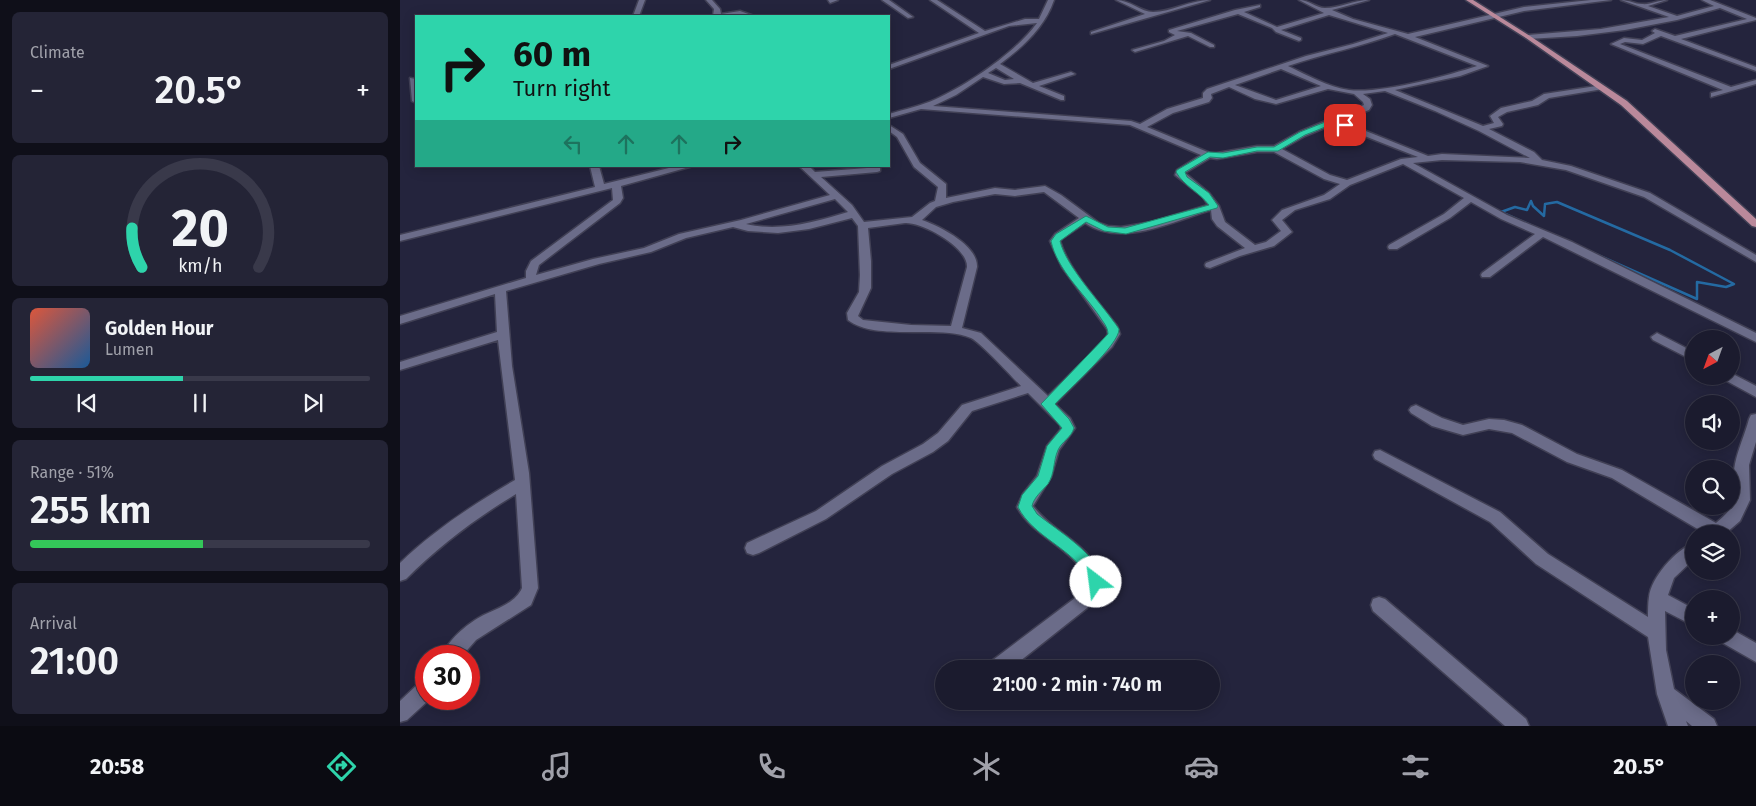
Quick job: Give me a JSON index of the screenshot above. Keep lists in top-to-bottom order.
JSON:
{
  "north": "bottom left",
  "page": {
    "tile": [
      "Climate",
      ["Range · 51%", "255 km"],
      ["Arrival", "21:00"]
    ],
    "turn": ["60 m", "Turn right"],
    "heat": ["−", "20.5°", "+"],
    "song": ["Golden Hour", "Lumen"],
    "map_buttons": ["+", "−"],
    "limit": "30",
    "trip": "21:00 · 2 min · 740 m",
    "tabs": ["20:58", "20.5°"],
    "gauge": ["20", "km/h"]
  }
}
